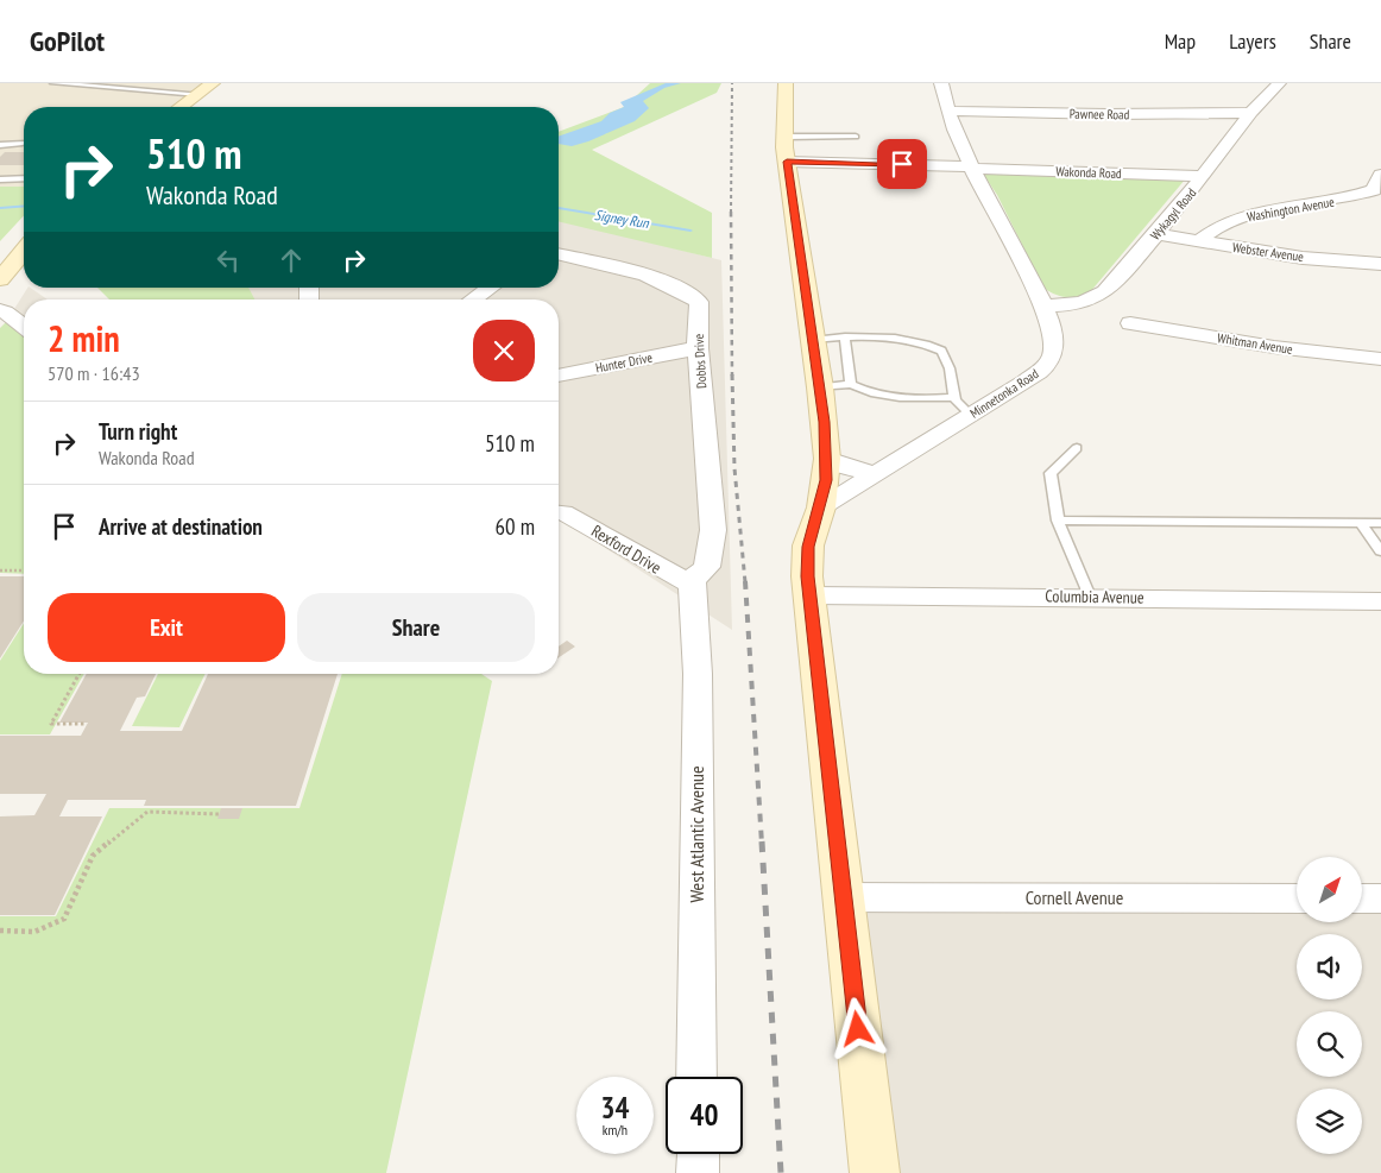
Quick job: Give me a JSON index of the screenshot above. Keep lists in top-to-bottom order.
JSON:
{
  "streets": {
    "street": [
      "Pawnee Road",
      "Wakonda Road",
      "Washington Avenue",
      "Wykagyl Road",
      "Webster Avenue",
      "Whitman Avenue",
      "Dobbs Drive",
      "Hunter Drive",
      "Minnetonka Road",
      "Rexford Drive",
      "Columbia Avenue",
      "West Atlantic Avenue",
      "Cornell Avenue"
    ]
  },
  "crossings": [
    ["Pawnee Road", "Wykagyl Road"],
    ["Pawnee Road", "Minnetonka Road"],
    ["Wakonda Road", "Wykagyl Road"],
    ["Wakonda Road", "Minnetonka Road"],
    ["Washington Avenue", "Webster Avenue"],
    ["Wykagyl Road", "Webster Avenue"],
    ["Wykagyl Road", "Minnetonka Road"],
    ["Dobbs Drive", "Hunter Drive"],
    ["Dobbs Drive", "Rexford Drive"],
    ["Dobbs Drive", "West Atlantic Avenue"],
    ["Rexford Drive", "West Atlantic Avenue"]
  ],
  "water": ["Signey Run"],
  "north": "top right",
  "page": {
    "header": "GoPilot",
    "nav": ["Map", "Layers", "Share"],
    "turn": ["510 m", "Wakonda Road"],
    "heading": ["2 min", "570 m · 16:43"],
    "list": [
      {
        "name": "Turn right",
        "note": "Wakonda Road",
        "value": "510 m"
      },
      {
        "name": "Arrive at destination",
        "value": "60 m"
      }
    ],
    "buttons": ["Exit", "Share"],
    "speed": "34 km/h",
    "limit": "40"
  }
}
